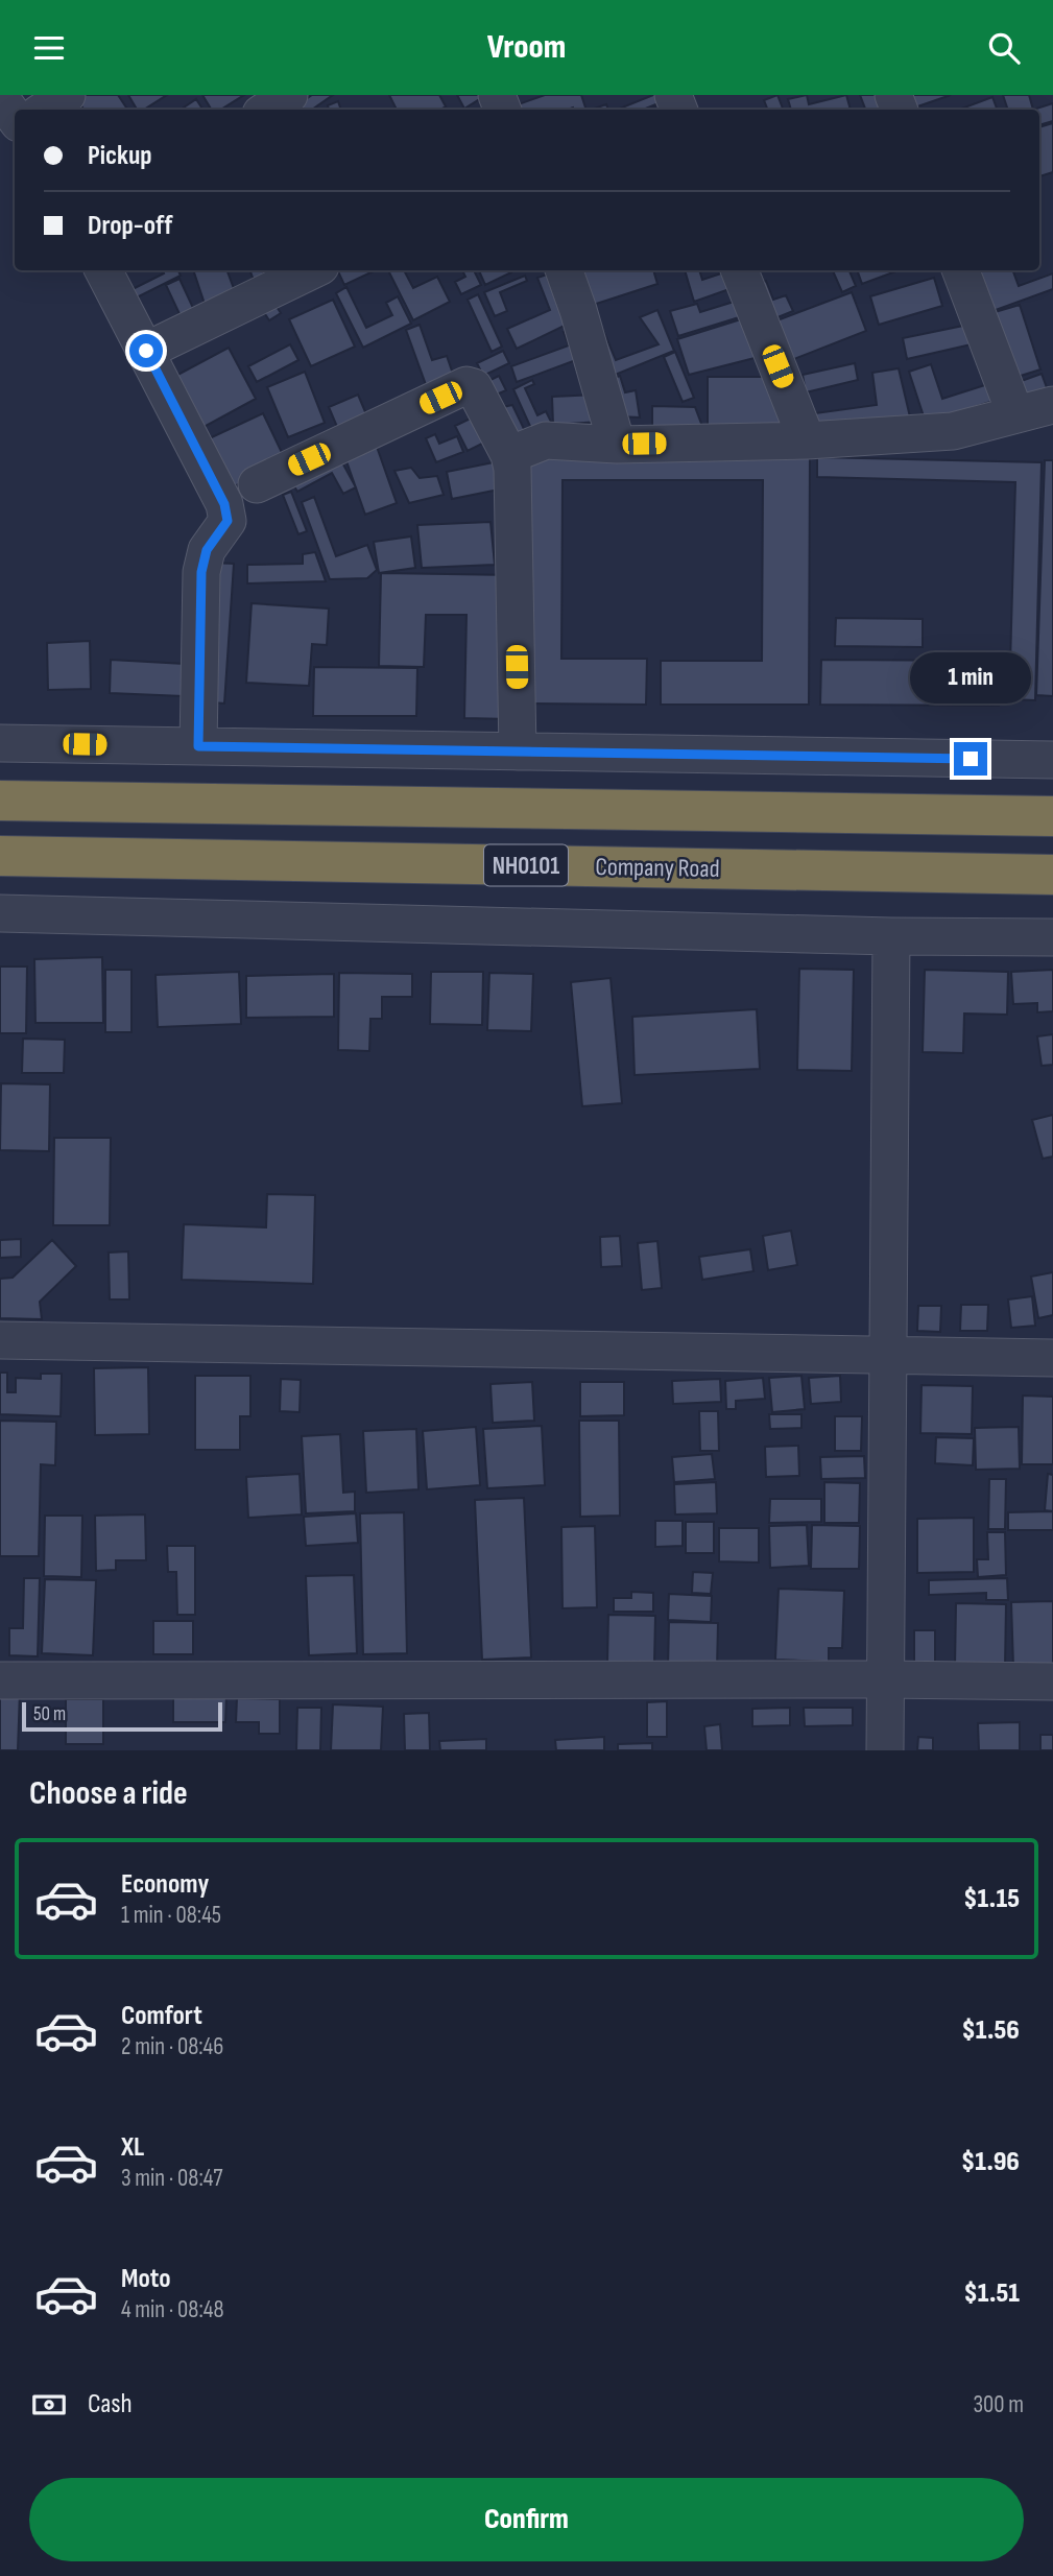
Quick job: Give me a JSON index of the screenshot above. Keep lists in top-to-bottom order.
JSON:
{
  "streets": {
    "highway": ["NH0101", "Company Road"]
  },
  "scale_bar": "50 m",
  "page": {
    "header": "Vroom",
    "banner": ["Pickup", "Drop-off"],
    "bubble": "1 min",
    "scale": "50 m",
    "heading": "Choose a ride",
    "list": [
      {
        "name": "Economy",
        "note": "1 min · 08:45",
        "value": "$1.15"
      },
      {
        "name": "Comfort",
        "note": "2 min · 08:46",
        "value": "$1.56"
      },
      {
        "name": "XL",
        "note": "3 min · 08:47",
        "value": "$1.96"
      },
      {
        "name": "Moto",
        "note": "4 min · 08:48",
        "value": "$1.51"
      }
    ],
    "pay": ["Cash", "300 m"],
    "buttons": "Confirm"
  }
}
